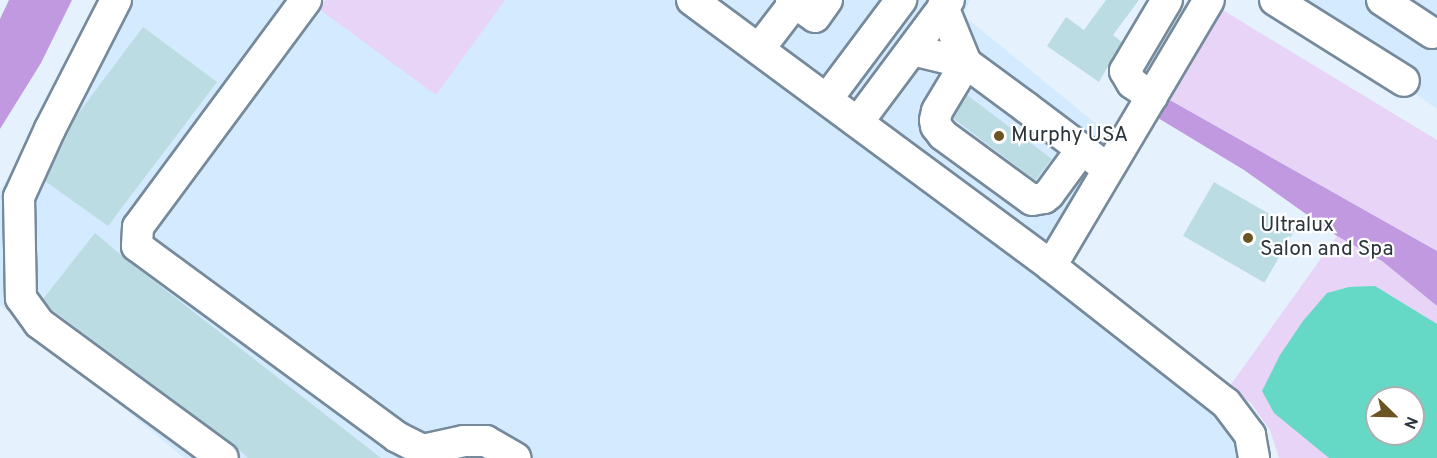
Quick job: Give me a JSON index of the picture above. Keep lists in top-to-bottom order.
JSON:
{
  "places": ["Murphy USA", "Ultralux Salon and Spa"],
  "north": "bottom right"
}
